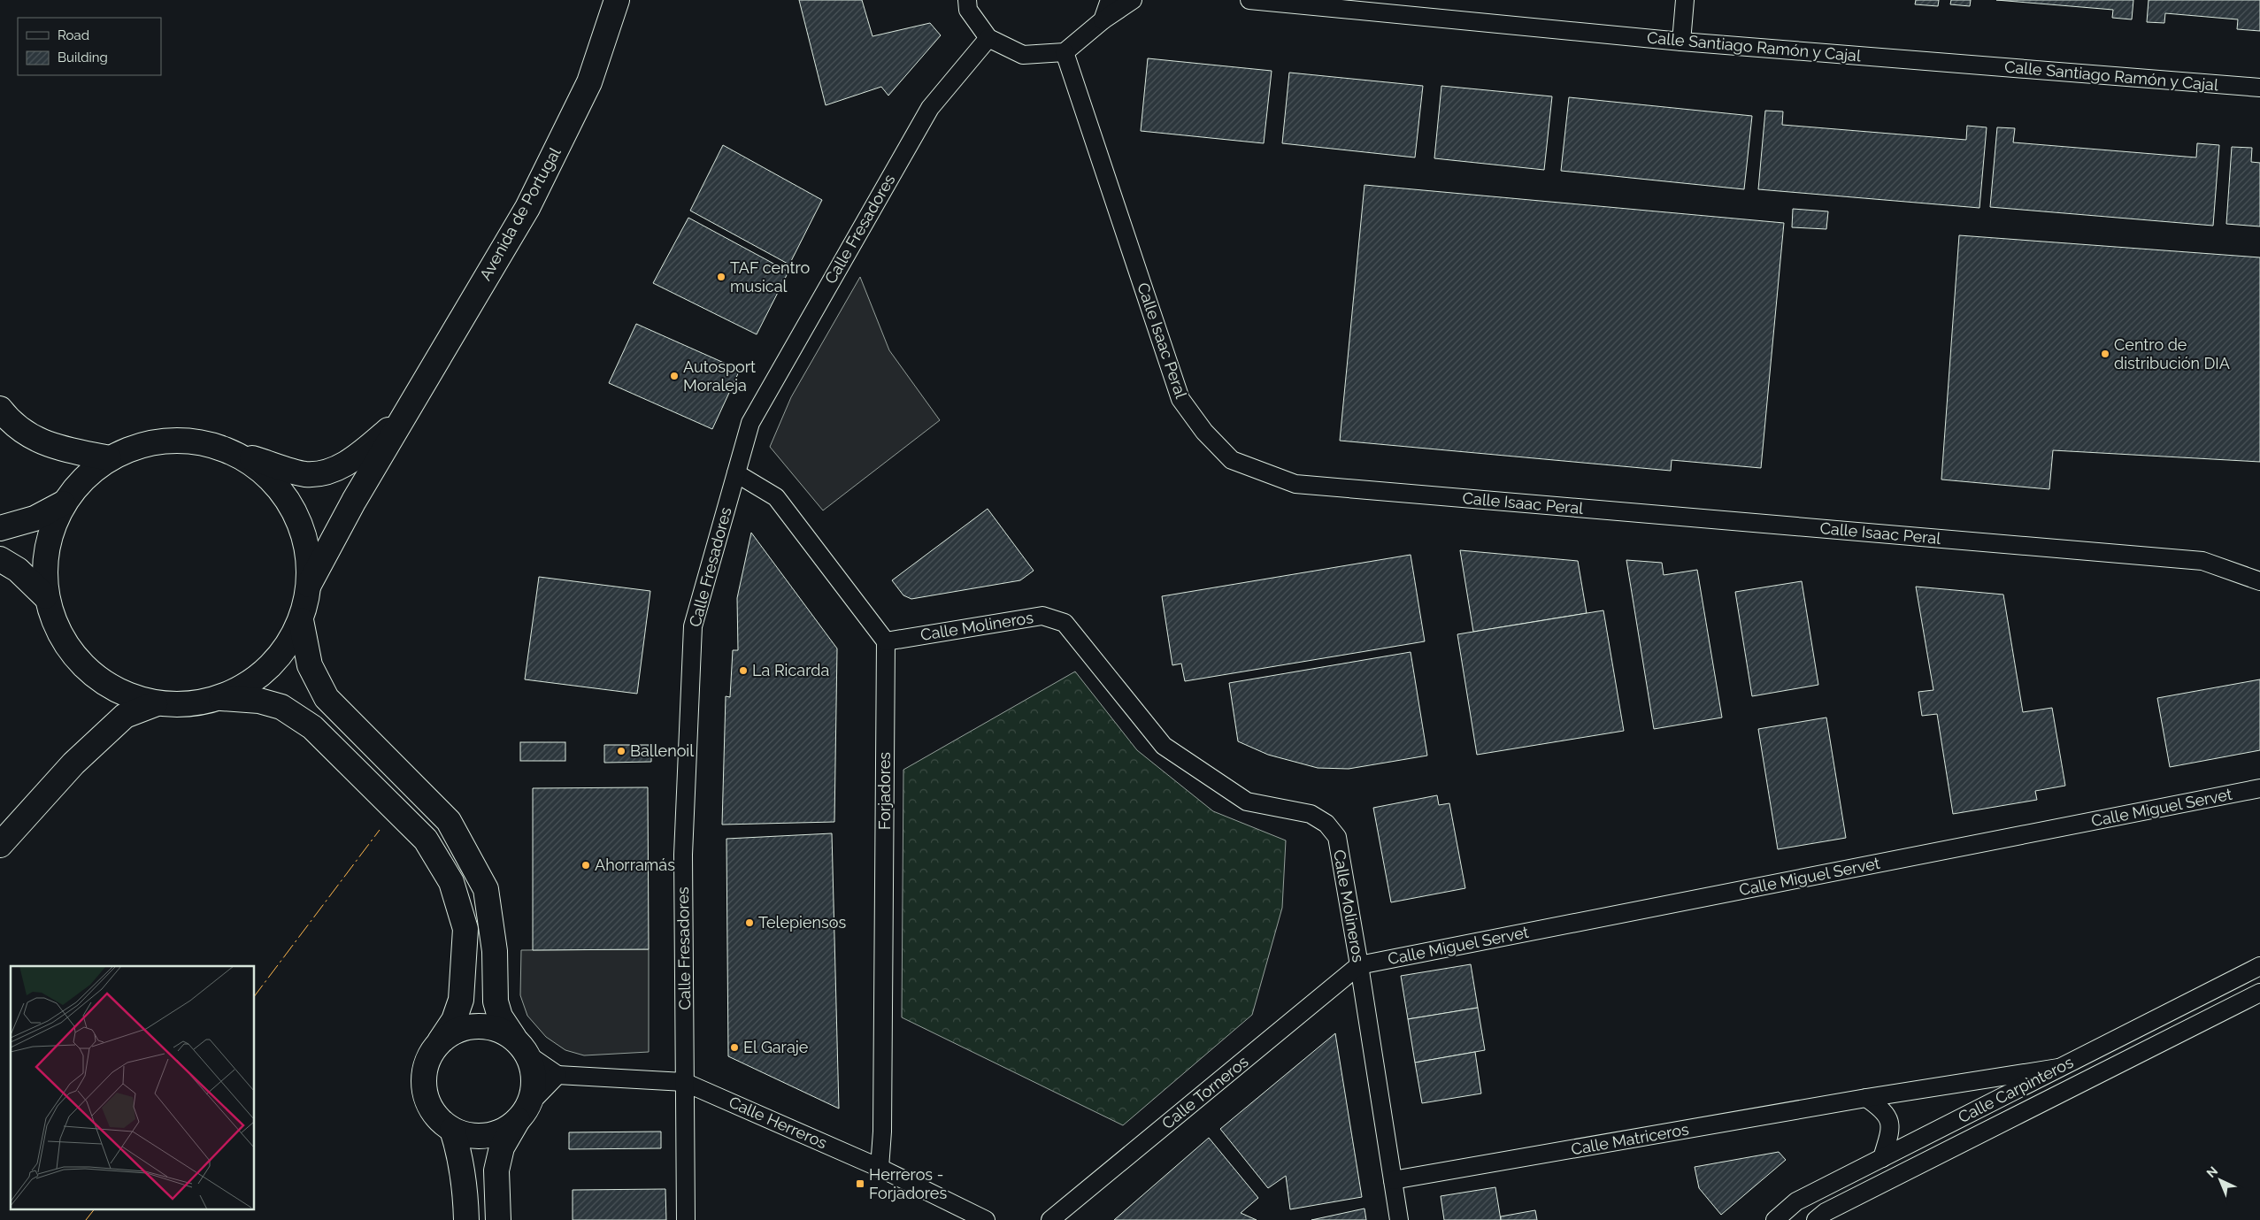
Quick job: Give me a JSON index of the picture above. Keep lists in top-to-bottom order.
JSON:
{
  "streets": {
    "main road": ["Avenida de Portugal"],
    "street": [
      "Calle Santiago Ramón y Cajal",
      "Calle Fresadores",
      "Calle Isaac Peral",
      "Calle Molineros",
      "Forjadores",
      "Calle Miguel Servet",
      "Calle Carpìnteros",
      "Calle Torneros",
      "Calle Herreros",
      "Calle Matriceros"
    ]
  },
  "crossings": [
    ["Calle Fresadores", "Calle Herreros"],
    ["Calle Molineros", "Forjadores"],
    ["Calle Molineros", "Calle Miguel Servet"],
    ["Calle Molineros", "Calle Torneros"],
    ["Calle Molineros", "Calle Matriceros"],
    ["Forjadores", "Calle Herreros"],
    ["Calle Miguel Servet", "Calle Torneros"],
    ["Calle Carpìnteros", "Calle Matriceros"]
  ],
  "places": {
    "other": [
      "TAF centro musical",
      "Centro de distribución DIA",
      "Autosport Moraleja",
      "La Ricarda",
      "Ballenoil",
      "Ahorramás",
      "Telepiensos",
      "El Garaje"
    ],
    "transit": ["Herreros - Forjadores"]
  },
  "legend": ["Road", "Building"],
  "north": "top left"
}
